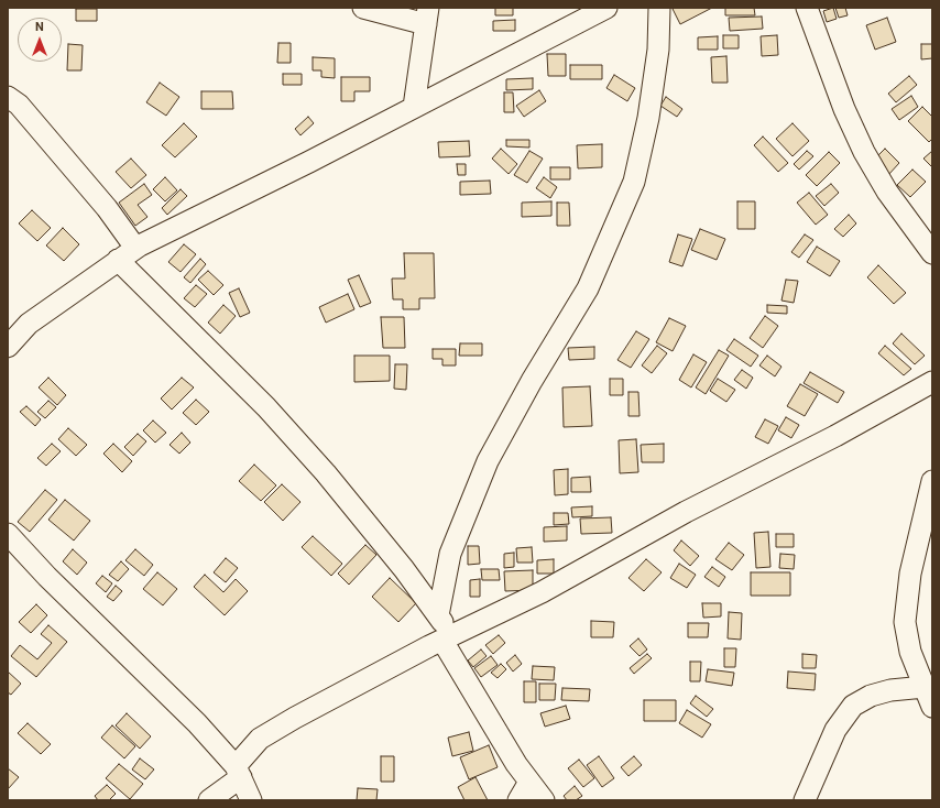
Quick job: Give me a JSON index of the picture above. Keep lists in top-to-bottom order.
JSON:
{
  "north": "top"
}
